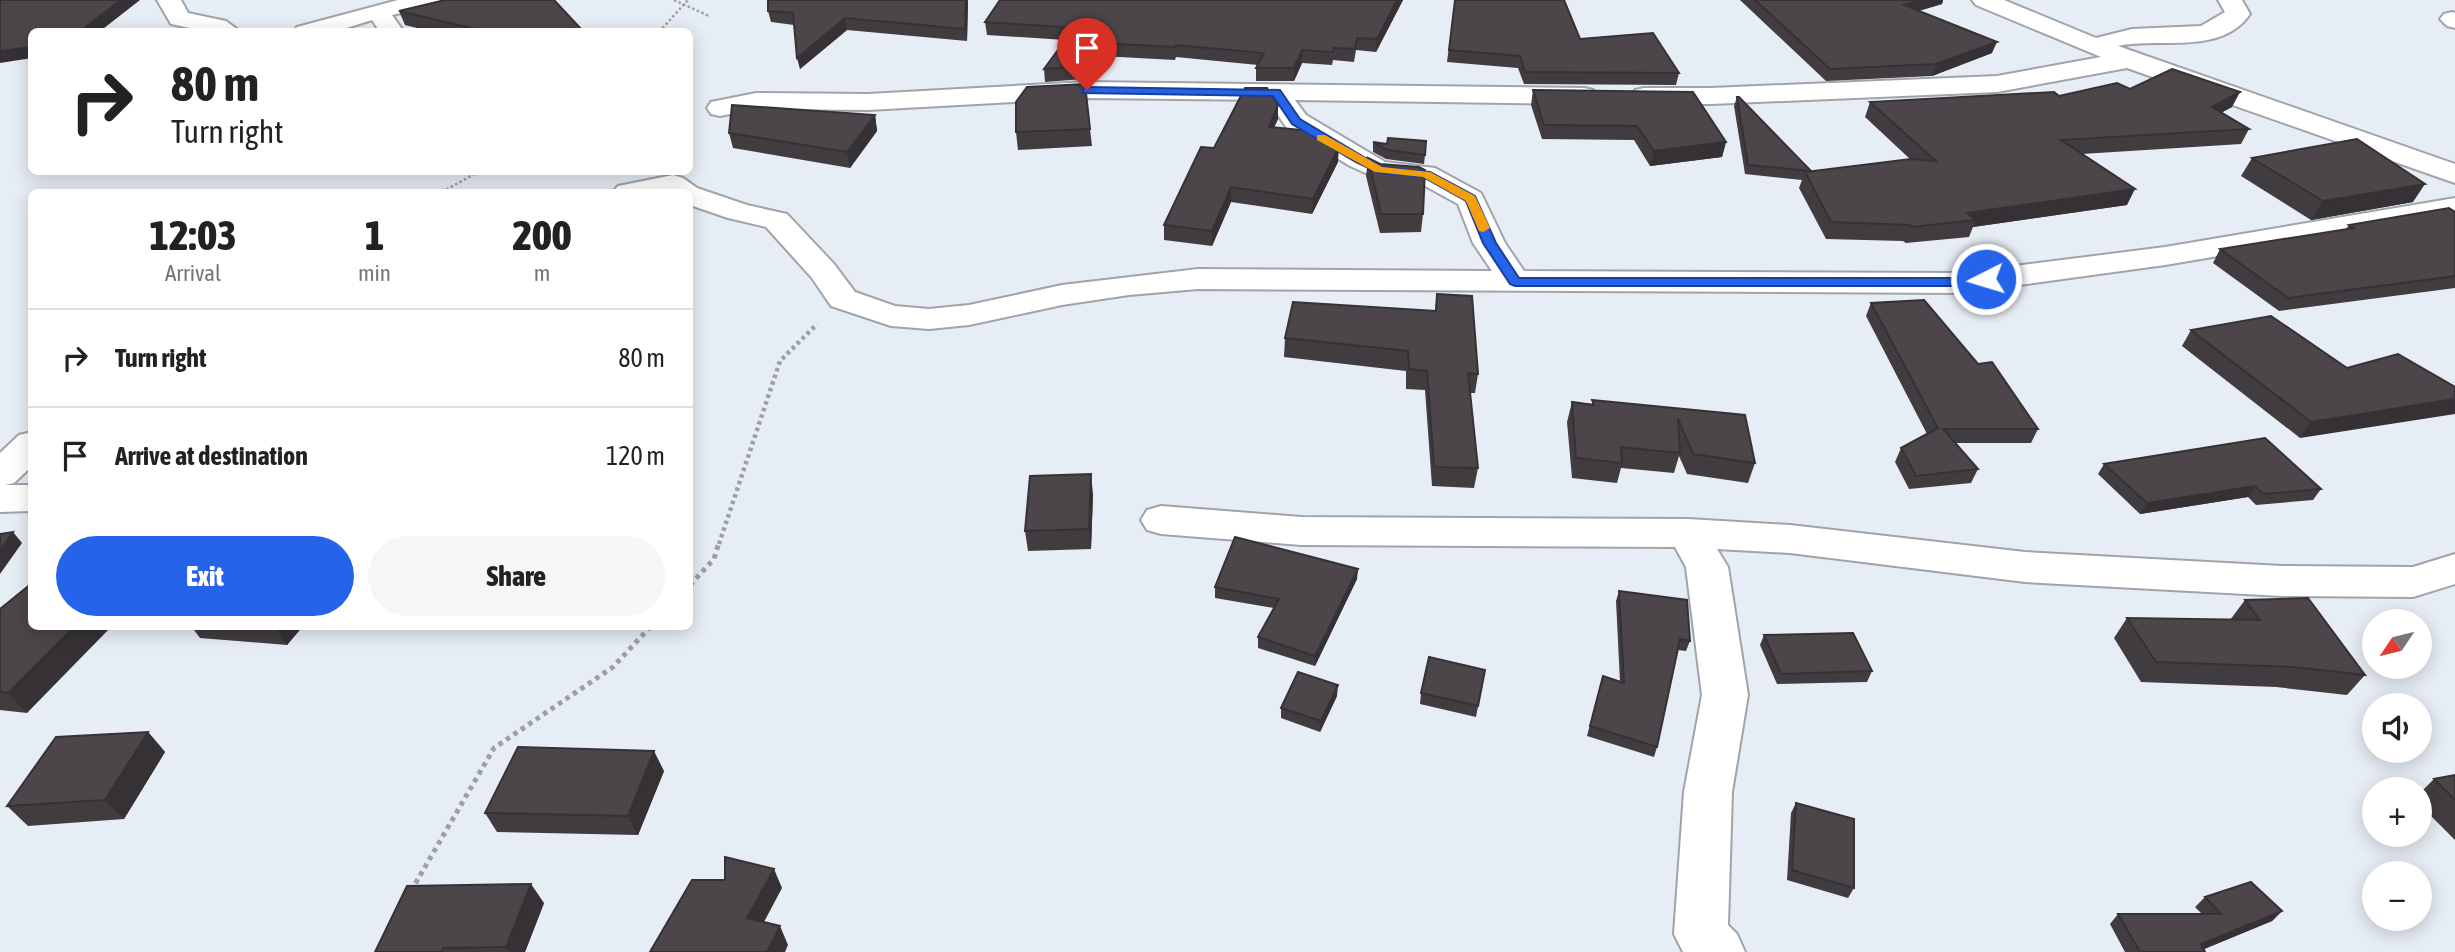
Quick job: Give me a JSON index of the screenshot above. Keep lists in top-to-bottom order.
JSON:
{
  "north": "bottom left",
  "page": {
    "turn": ["80 m", "Turn right"],
    "eta": [
      "12:03",
      "Arrival",
      "1",
      "min",
      "200",
      "m"
    ],
    "list": [
      {
        "name": "Turn right",
        "value": "80 m"
      },
      {
        "name": "Arrive at destination",
        "value": "120 m"
      }
    ],
    "buttons": ["Exit", "Share"],
    "map_buttons": ["+", "−"]
  }
}
